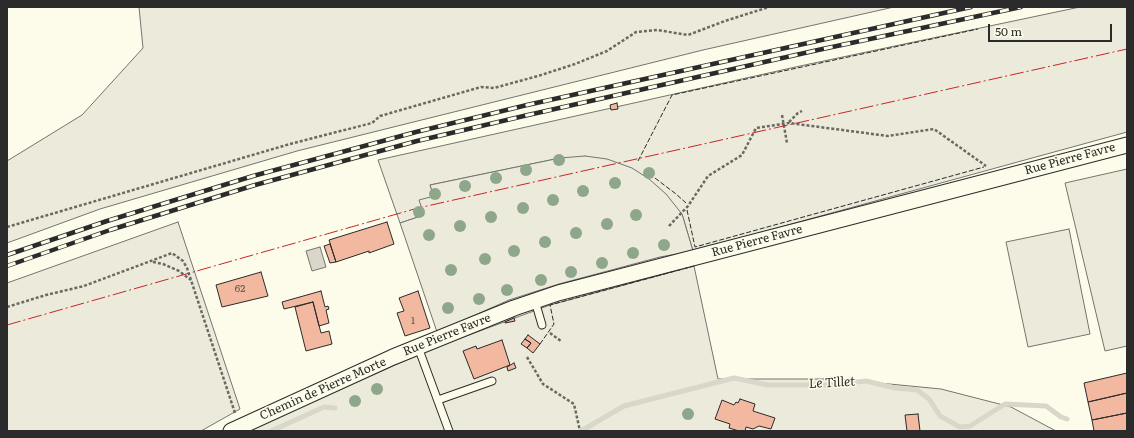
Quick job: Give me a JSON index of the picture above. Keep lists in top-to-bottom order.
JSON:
{
  "streets": {
    "street": ["Rue Pierre Favre", "Chemin de Pierre Morte"]
  },
  "crossings": [
    ["Rue Pierre Favre", "Chemin de Pierre Morte"]
  ],
  "water": ["Le Tillet"],
  "house_numbers": ["62", "1"],
  "scale_bar": "50 m"
}
